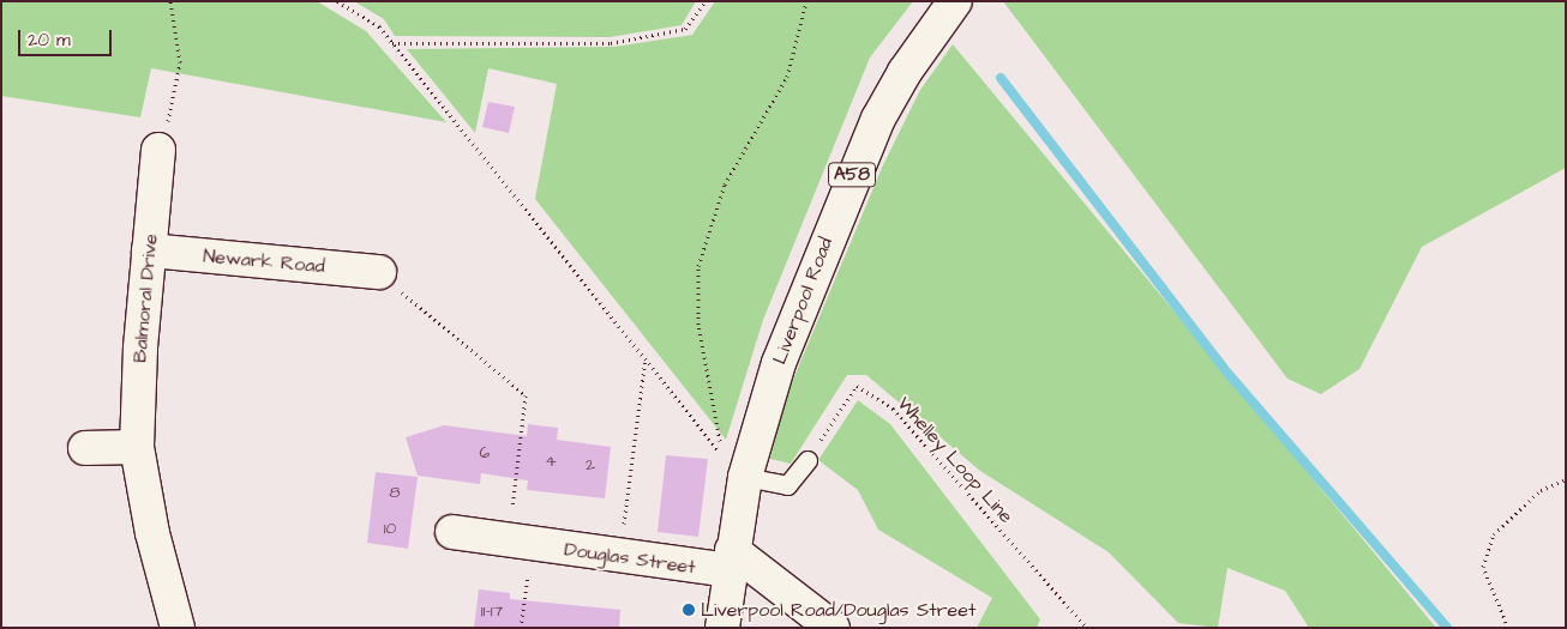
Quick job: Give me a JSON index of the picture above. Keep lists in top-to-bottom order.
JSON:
{
  "streets": {
    "street": [
      "A58",
      "Newark Road",
      "Balmoral Drive",
      "Liverpool Road",
      "Douglas Street"
    ],
    "path": ["Whelley Loop Line"]
  },
  "crossings": [
    ["Newark Road", "Balmoral Drive"],
    ["Liverpool Road", "Douglas Street"]
  ],
  "places": ["Liverpool Road/Douglas Street"],
  "house_numbers": [
    "6",
    "4",
    "2",
    "8",
    "10",
    "11-17"
  ],
  "scale_bar": "20 m"
}
